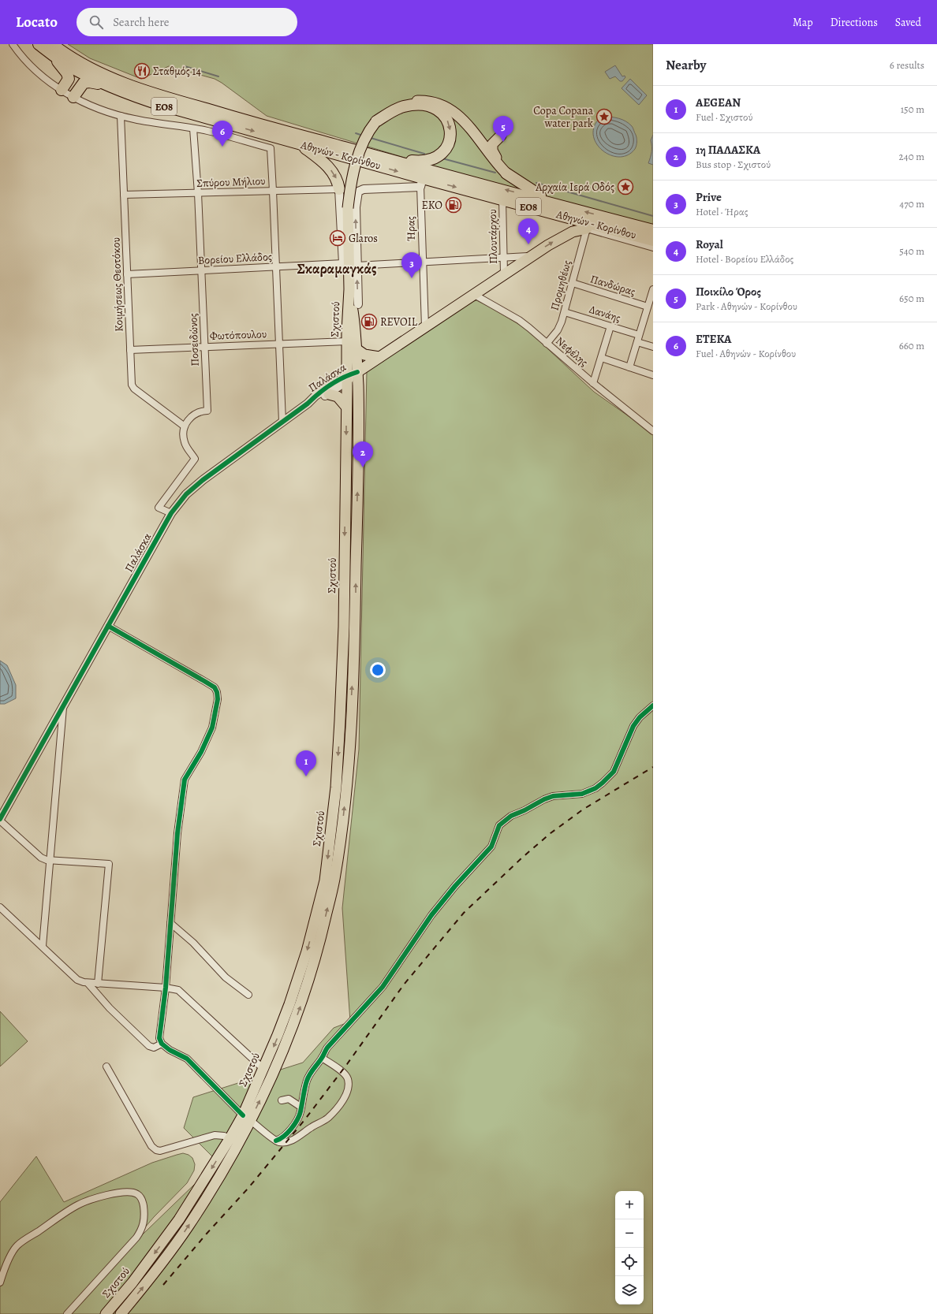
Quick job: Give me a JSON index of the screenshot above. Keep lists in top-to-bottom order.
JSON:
{
  "streets": {
    "highway": ["ΕΟ8", "Αθηνών - Κορίνθου"],
    "main road": ["Σχιστού"],
    "street": [
      "Σπύρου Μήλιου",
      "Ήρας",
      "Πλουτάρχου",
      "Βορείου Ελλάδος",
      "Κοιμήσεως Θεοτόκου",
      "Προμηθέως",
      "Πανδώρας",
      "Δανάης",
      "Φωτόπουλου",
      "Ποσειδώνος",
      "Νεφέλης",
      "Παλάσκα"
    ]
  },
  "crossings": [
    ["Αθηνών - Κορίνθου", "Ήρας"],
    ["Αθηνών - Κορίνθου", "Πλουτάρχου"],
    ["Αθηνών - Κορίνθου", "Σχιστού"],
    ["Σπύρου Μήλιου", "Κοιμήσεως Θεοτόκου"],
    ["Σπύρου Μήλιου", "Ποσειδώνος"],
    ["Ήρας", "Σχιστού"],
    ["Βορείου Ελλάδος", "Κοιμήσεως Θεοτόκου"],
    ["Βορείου Ελλάδος", "Ποσειδώνος"],
    ["Κοιμήσεως Θεοτόκου", "Φωτόπουλου"],
    ["Κοιμήσεως Θεοτόκου", "Ποσειδώνος"],
    ["Προμηθέως", "Πανδώρας"],
    ["Προμηθέως", "Δανάης"],
    ["Προμηθέως", "Νεφέλης"],
    ["Σχιστού", "Φωτόπουλου"],
    ["Σχιστού", "Παλάσκα"],
    ["Φωτόπουλου", "Ποσειδώνος"]
  ],
  "districts": ["Σκαραμαγκάς"],
  "places": {
    "restaurant": ["Σταθμός 14"],
    "place": ["Copa Copana water park", "Αρχαία Ιερά Οδός"],
    "fuel station": ["EKO", "REVOIL"],
    "hotel": ["Glaros"]
  },
  "page": {
    "header": "Locato",
    "search": "Search here",
    "nav": ["Map", "Directions", "Saved"],
    "heading": ["Nearby", "6 results"],
    "list": [
      {
        "mark": "1",
        "name": "AEGEAN",
        "note": "Fuel · Σχιστού",
        "value": "150 m"
      },
      {
        "mark": "2",
        "name": "1η ΠΑΛΑΣΚΑ",
        "note": "Bus stop · Σχιστού",
        "value": "240 m"
      },
      {
        "mark": "3",
        "name": "Prive",
        "note": "Hotel · Ήρας",
        "value": "470 m"
      },
      {
        "mark": "4",
        "name": "Royal",
        "note": "Hotel · Βορείου Ελλάδος",
        "value": "540 m"
      },
      {
        "mark": "5",
        "name": "Ποικίλο Όρος",
        "note": "Park · Αθηνών - Κορίνθου",
        "value": "650 m"
      },
      {
        "mark": "6",
        "name": "ETEKA",
        "note": "Fuel · Αθηνών - Κορίνθου",
        "value": "660 m"
      }
    ],
    "pins": [
      "5",
      "6",
      "4",
      "3",
      "2",
      "1"
    ],
    "map_buttons": ["+", "−"]
  }
}
